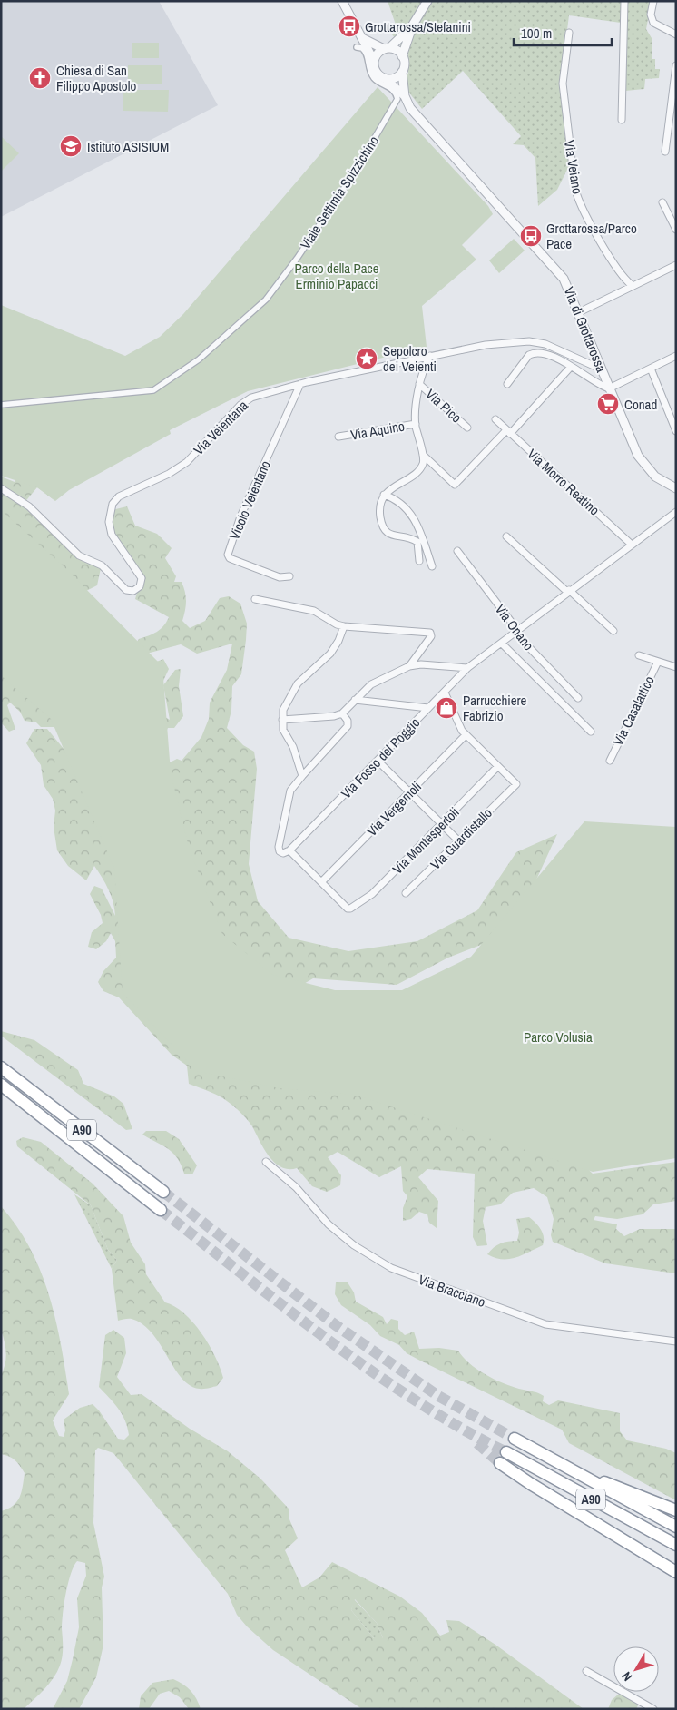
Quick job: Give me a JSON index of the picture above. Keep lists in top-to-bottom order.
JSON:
{
  "streets": {
    "highway": ["A90"],
    "street": [
      "Via Veiano",
      "Viale Settimia Spizzichino",
      "Via di Grottarossa",
      "Via Pico",
      "Via Veientana",
      "Via Aquino",
      "Via Morro Reatino",
      "Vicolo Veientano",
      "Via Onano",
      "Via Casalattico",
      "Via Fosso del Poggio",
      "Via Vergemoli",
      "Via Guardistallo",
      "Via Montespertoli",
      "Via Bracciano"
    ]
  },
  "crossings": [
    ["Via di Grottarossa", "Via Veientana"],
    ["Via Veientana", "Vicolo Veientano"],
    ["Via Morro Reatino", "Via Fosso del Poggio"],
    ["Via Onano", "Via Fosso del Poggio"],
    ["Via Vergemoli", "Via Montespertoli"],
    ["Via Guardistallo", "Via Montespertoli"]
  ],
  "parks": ["Parco della Pace Erminio Papacci", "Parco Volusia"],
  "places": {
    "bus stop": ["Grottarossa/Stefanini", "Grottarossa/Parco Pace"],
    "church": ["Chiesa di San Filippo Apostolo"],
    "school or university": ["Istituto ASISIUM"],
    "place": ["Sepolcro dei Veienti"],
    "supermarket": ["Conad"],
    "shop": ["Parrucchiere Fabrizio"]
  },
  "scale_bar": "100 m",
  "north": "bottom left"
}
